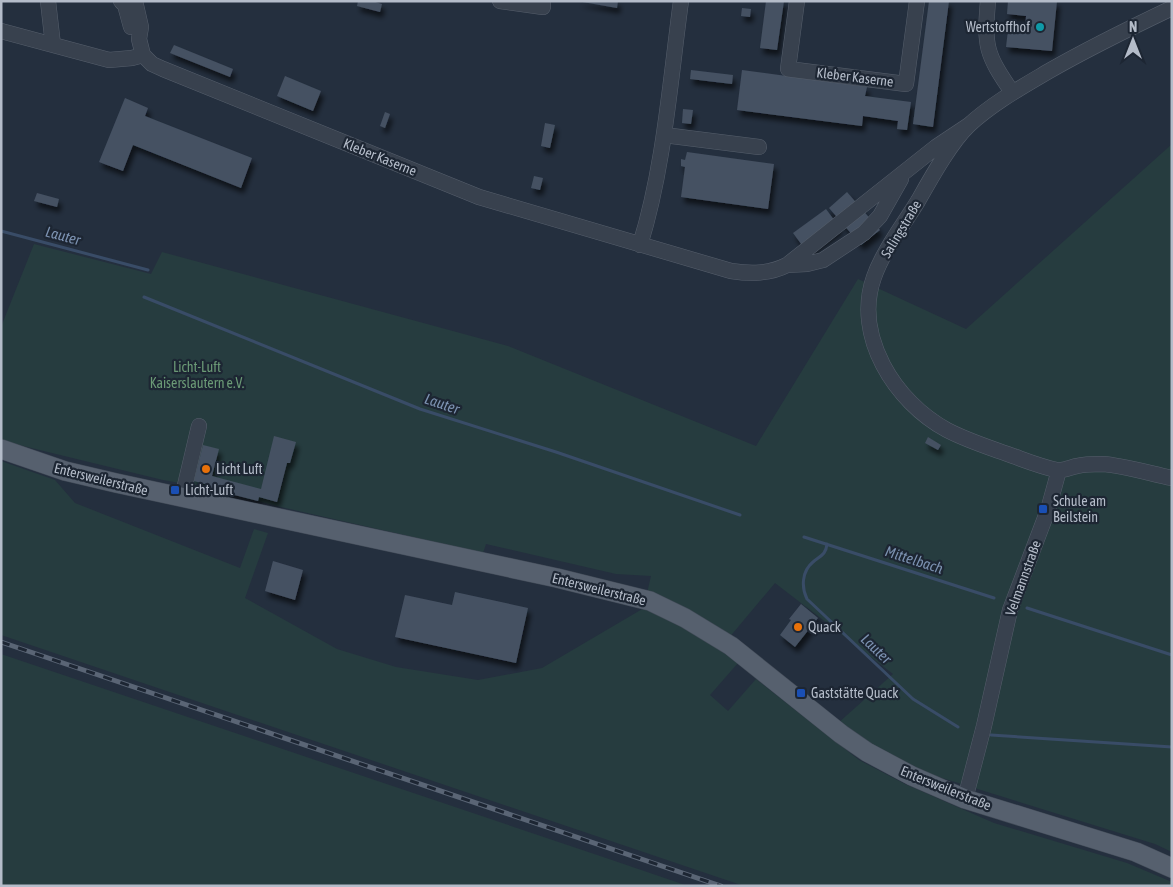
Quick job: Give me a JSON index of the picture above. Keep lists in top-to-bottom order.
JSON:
{
  "streets": {
    "main road": ["Entersweilerstraße"],
    "street": ["Kleber Kaserne", "Salingstraße", "Velmannstraße"]
  },
  "crossings": [
    ["Salingstraße", "Velmannstraße"],
    ["Entersweilerstraße", "Velmannstraße"]
  ],
  "water": ["Lauter", "Mittelbach"],
  "parks": ["Licht-Luft Kaiserslautern e.V."],
  "places": {
    "other": ["Wertstoffhof", "Licht Luft", "Quack"],
    "transit": ["Licht-Luft", "Schule am Beilstein", "Gaststätte Quack"]
  },
  "north": "top"
}
